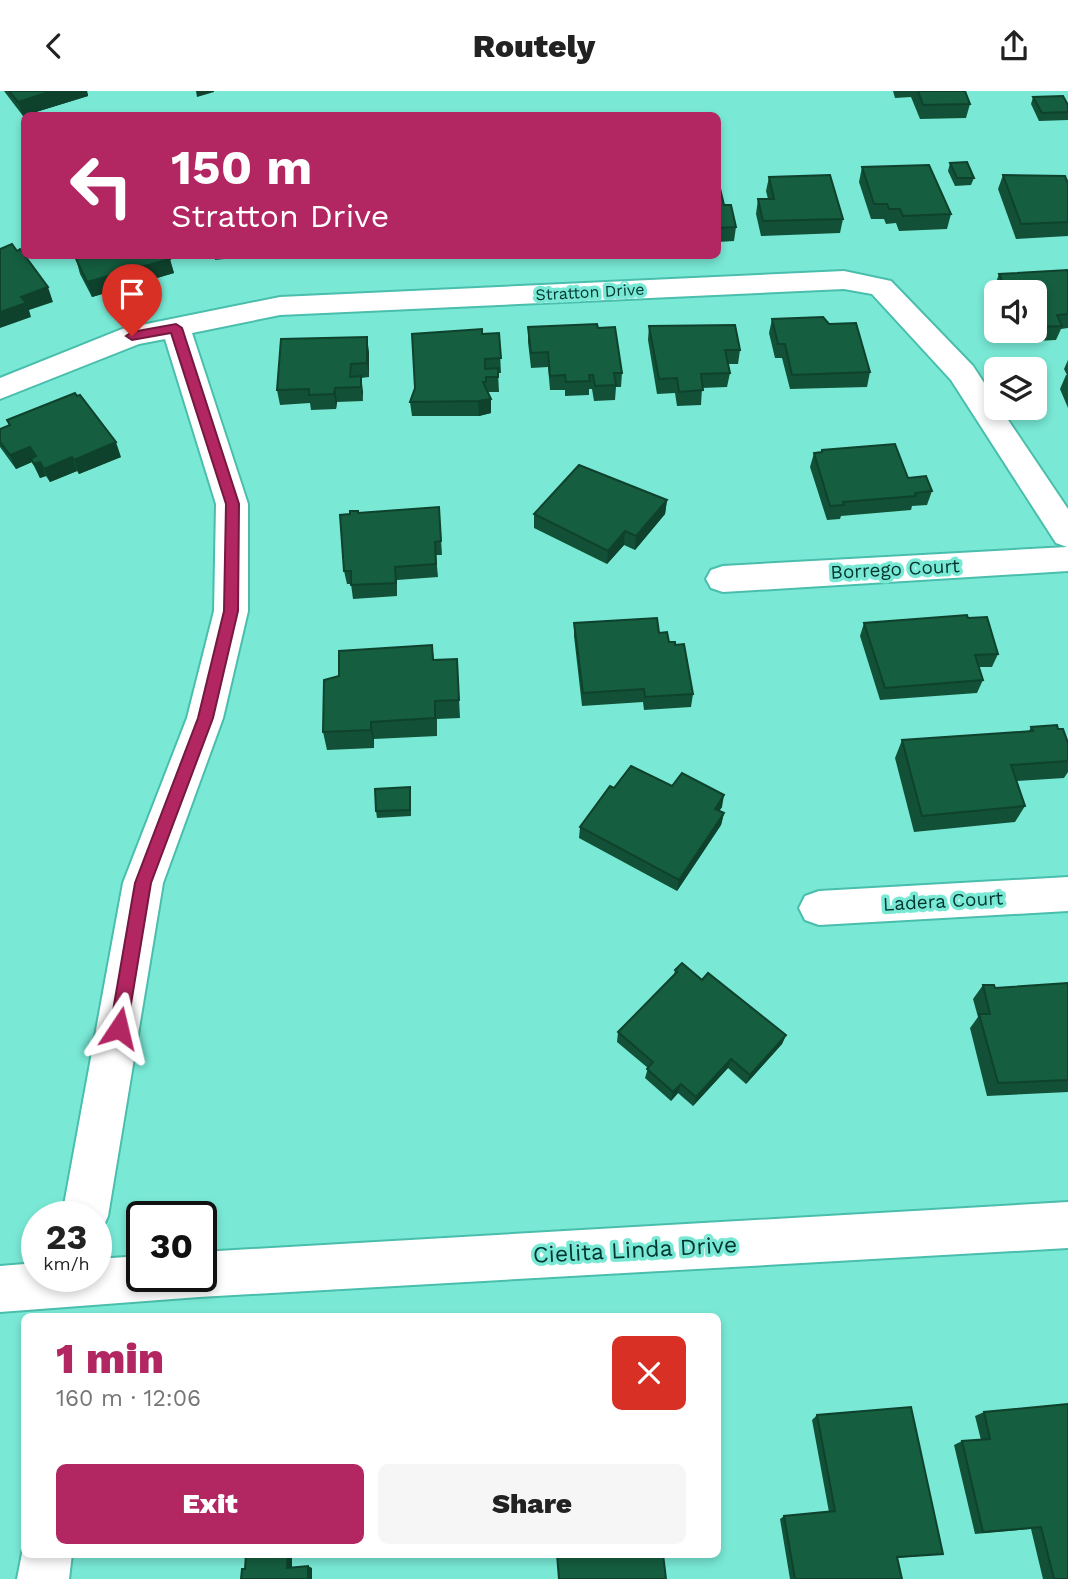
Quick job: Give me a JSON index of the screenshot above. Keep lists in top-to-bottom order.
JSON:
{
  "streets": {
    "street": [
      "Stratton Drive",
      "Borrego Court",
      "Ladera Court",
      "Cielita Linda Drive"
    ]
  },
  "page": {
    "header": "Routely",
    "turn": ["150 m", "Stratton Drive"],
    "speed": "23 km/h",
    "limit": "30",
    "heading": ["1 min", "160 m · 12:06"],
    "buttons": ["Exit", "Share"]
  }
}
